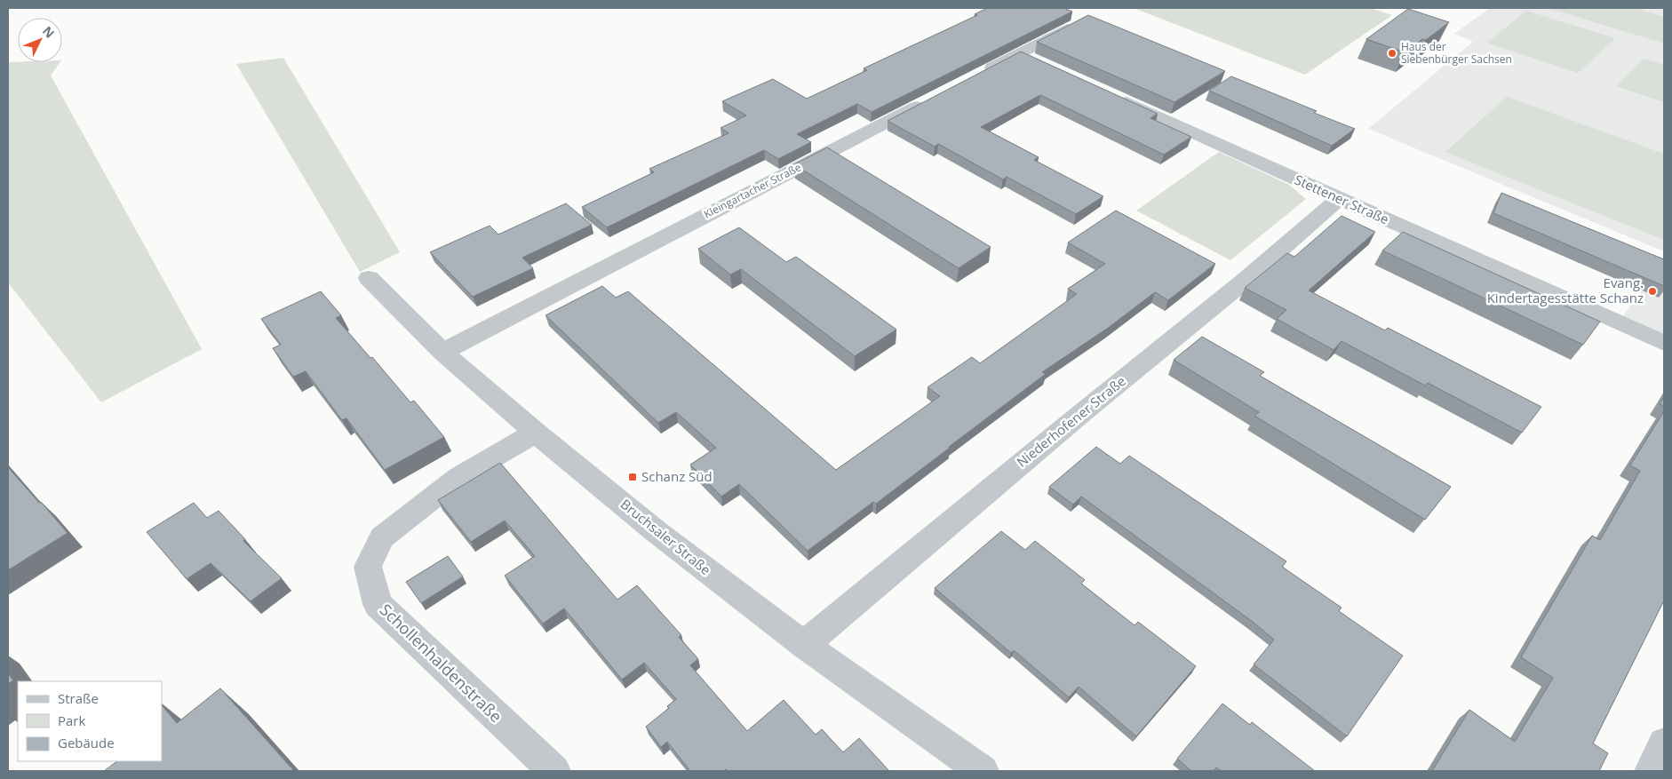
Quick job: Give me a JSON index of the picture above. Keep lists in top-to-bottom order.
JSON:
{
  "streets": {
    "street": [
      "Kleingartacher Straße",
      "Stettener Straße",
      "Niederhofener Straße",
      "Bruchsaler Straße",
      "Schollenhaldenstraße"
    ]
  },
  "crossings": [
    ["Kleingartacher Straße", "Bruchsaler Straße"],
    ["Stettener Straße", "Niederhofener Straße"],
    ["Niederhofener Straße", "Bruchsaler Straße"],
    ["Bruchsaler Straße", "Schollenhaldenstraße"]
  ],
  "places": {
    "other": ["Haus der Siebenbürger Sachsen", "Evang. Kindertagesstätte Schanz"],
    "transit": ["Schanz Süd"]
  },
  "legend": ["Straße", "Park", "Gebäude"],
  "north": "top right"
}
